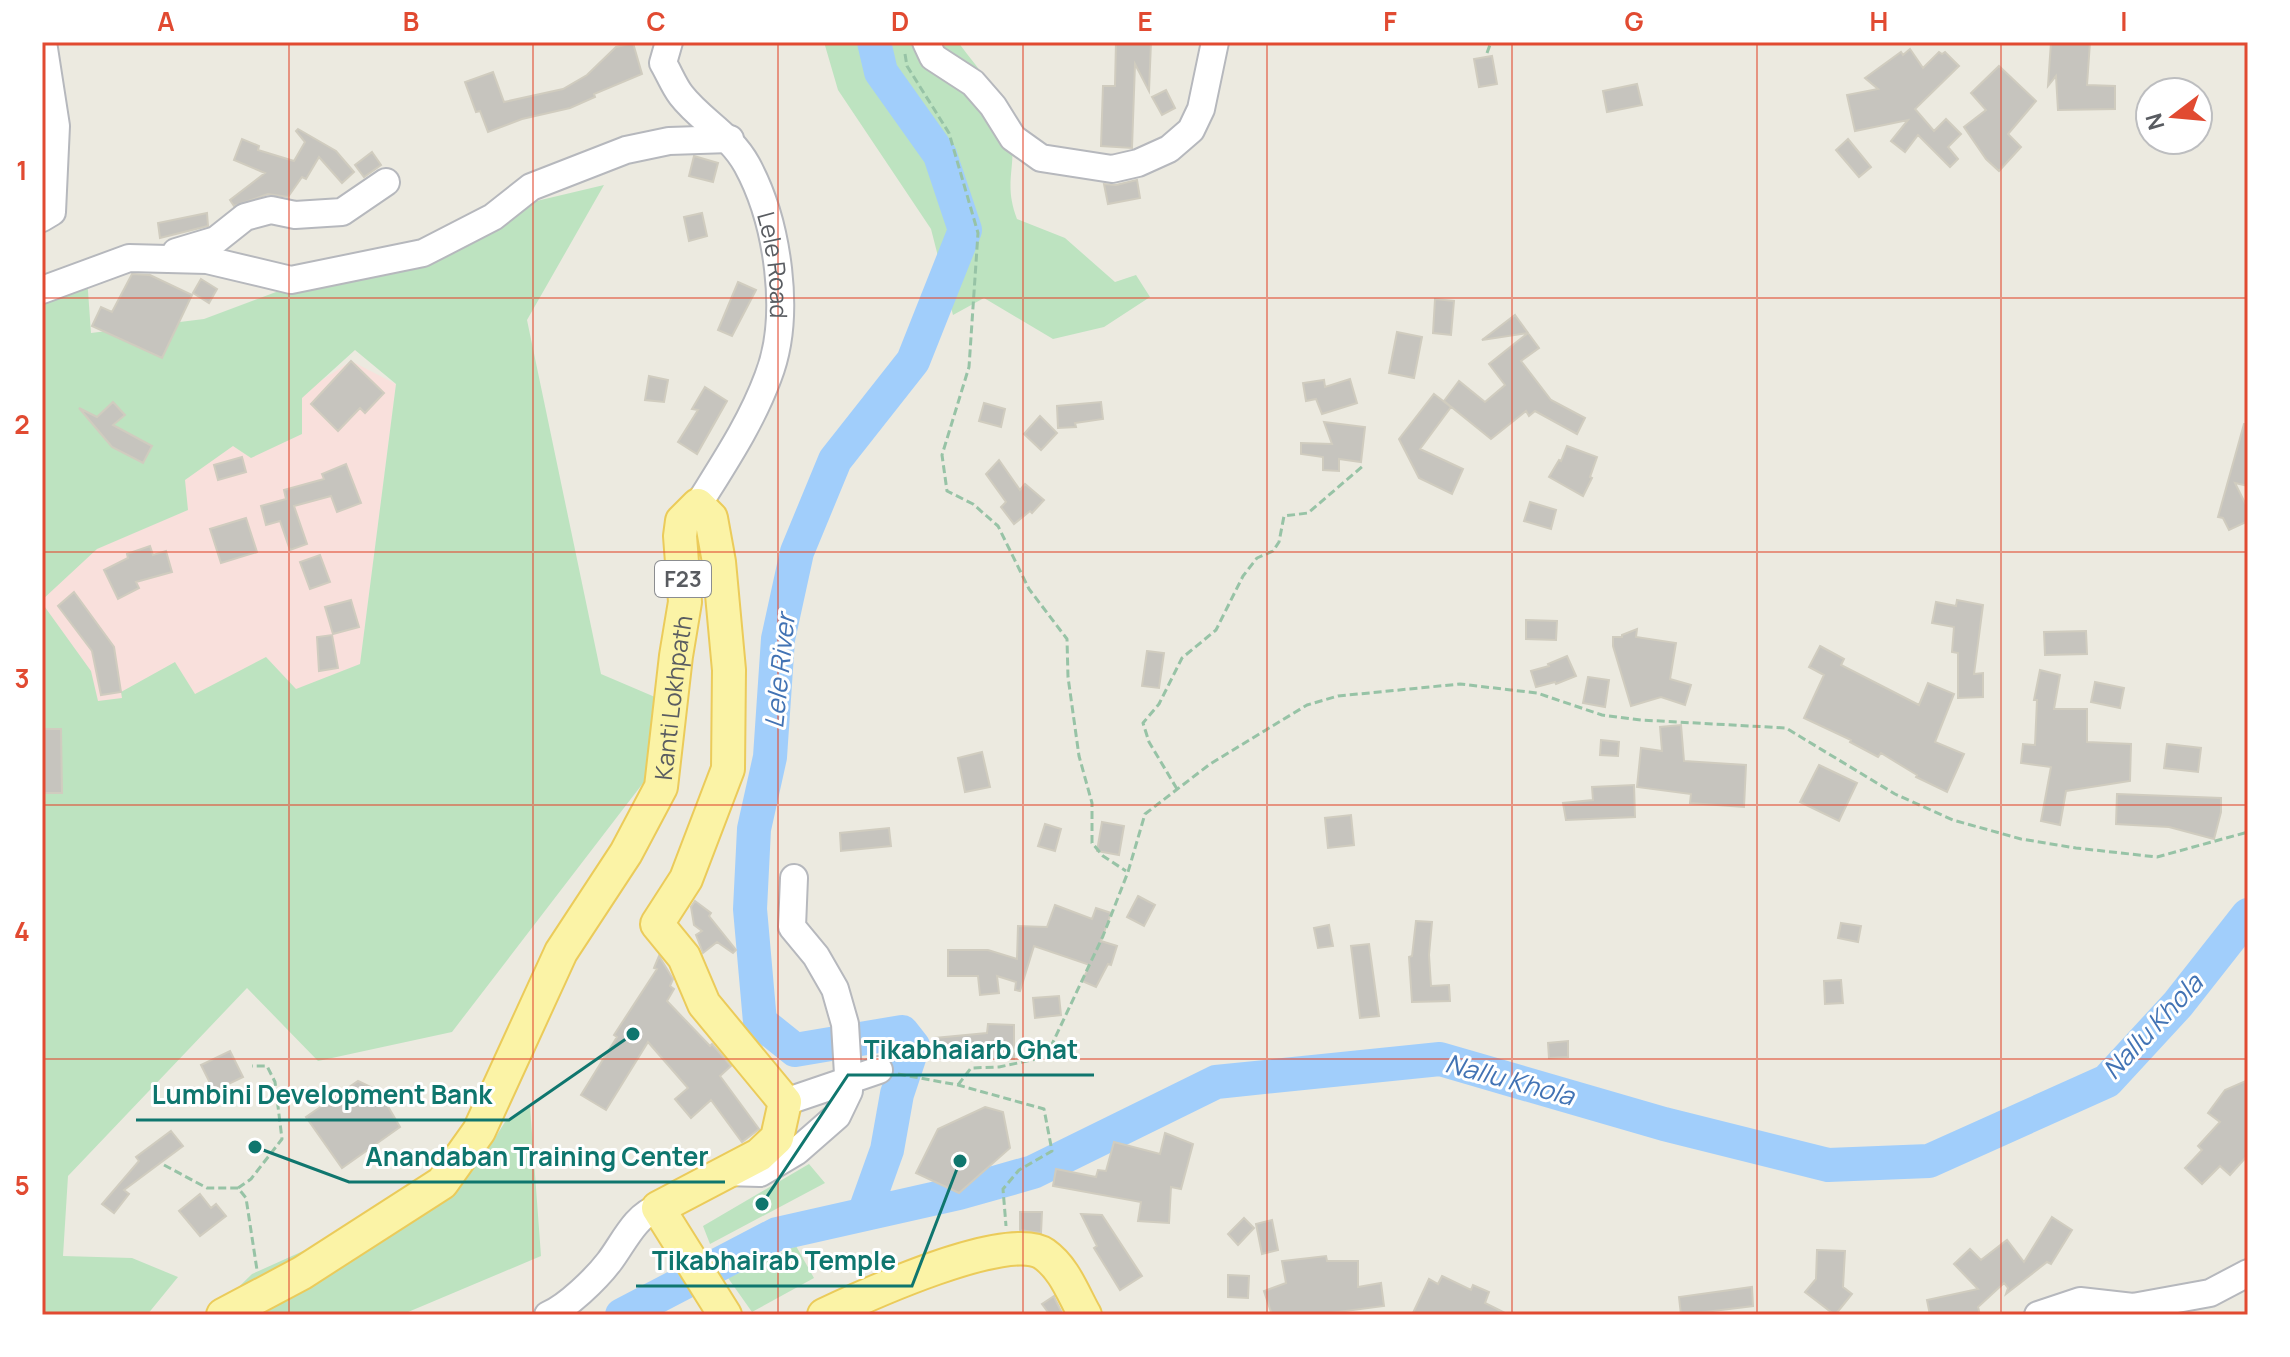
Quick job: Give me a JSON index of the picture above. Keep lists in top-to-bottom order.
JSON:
{
  "streets": {
    "main road": ["F23", "Kanti Lokhpath"],
    "street": ["Lele Road"]
  },
  "crossings": [
    ["Lele Road", "Kanti Lokhpath"]
  ],
  "water": ["Lele River", "Nallu Khola"],
  "places": [
    "Lumbini Development Bank",
    "Anandaban Training Center",
    "Tikabhairab Temple",
    "Tikabhaiarb Ghat"
  ],
  "north": "left",
  "grid": {
    "columns": [
      "A",
      "B",
      "C",
      "D",
      "E",
      "F",
      "G",
      "H",
      "I"
    ],
    "rows": [
      "1",
      "2",
      "3",
      "4",
      "5"
    ]
  }
}
